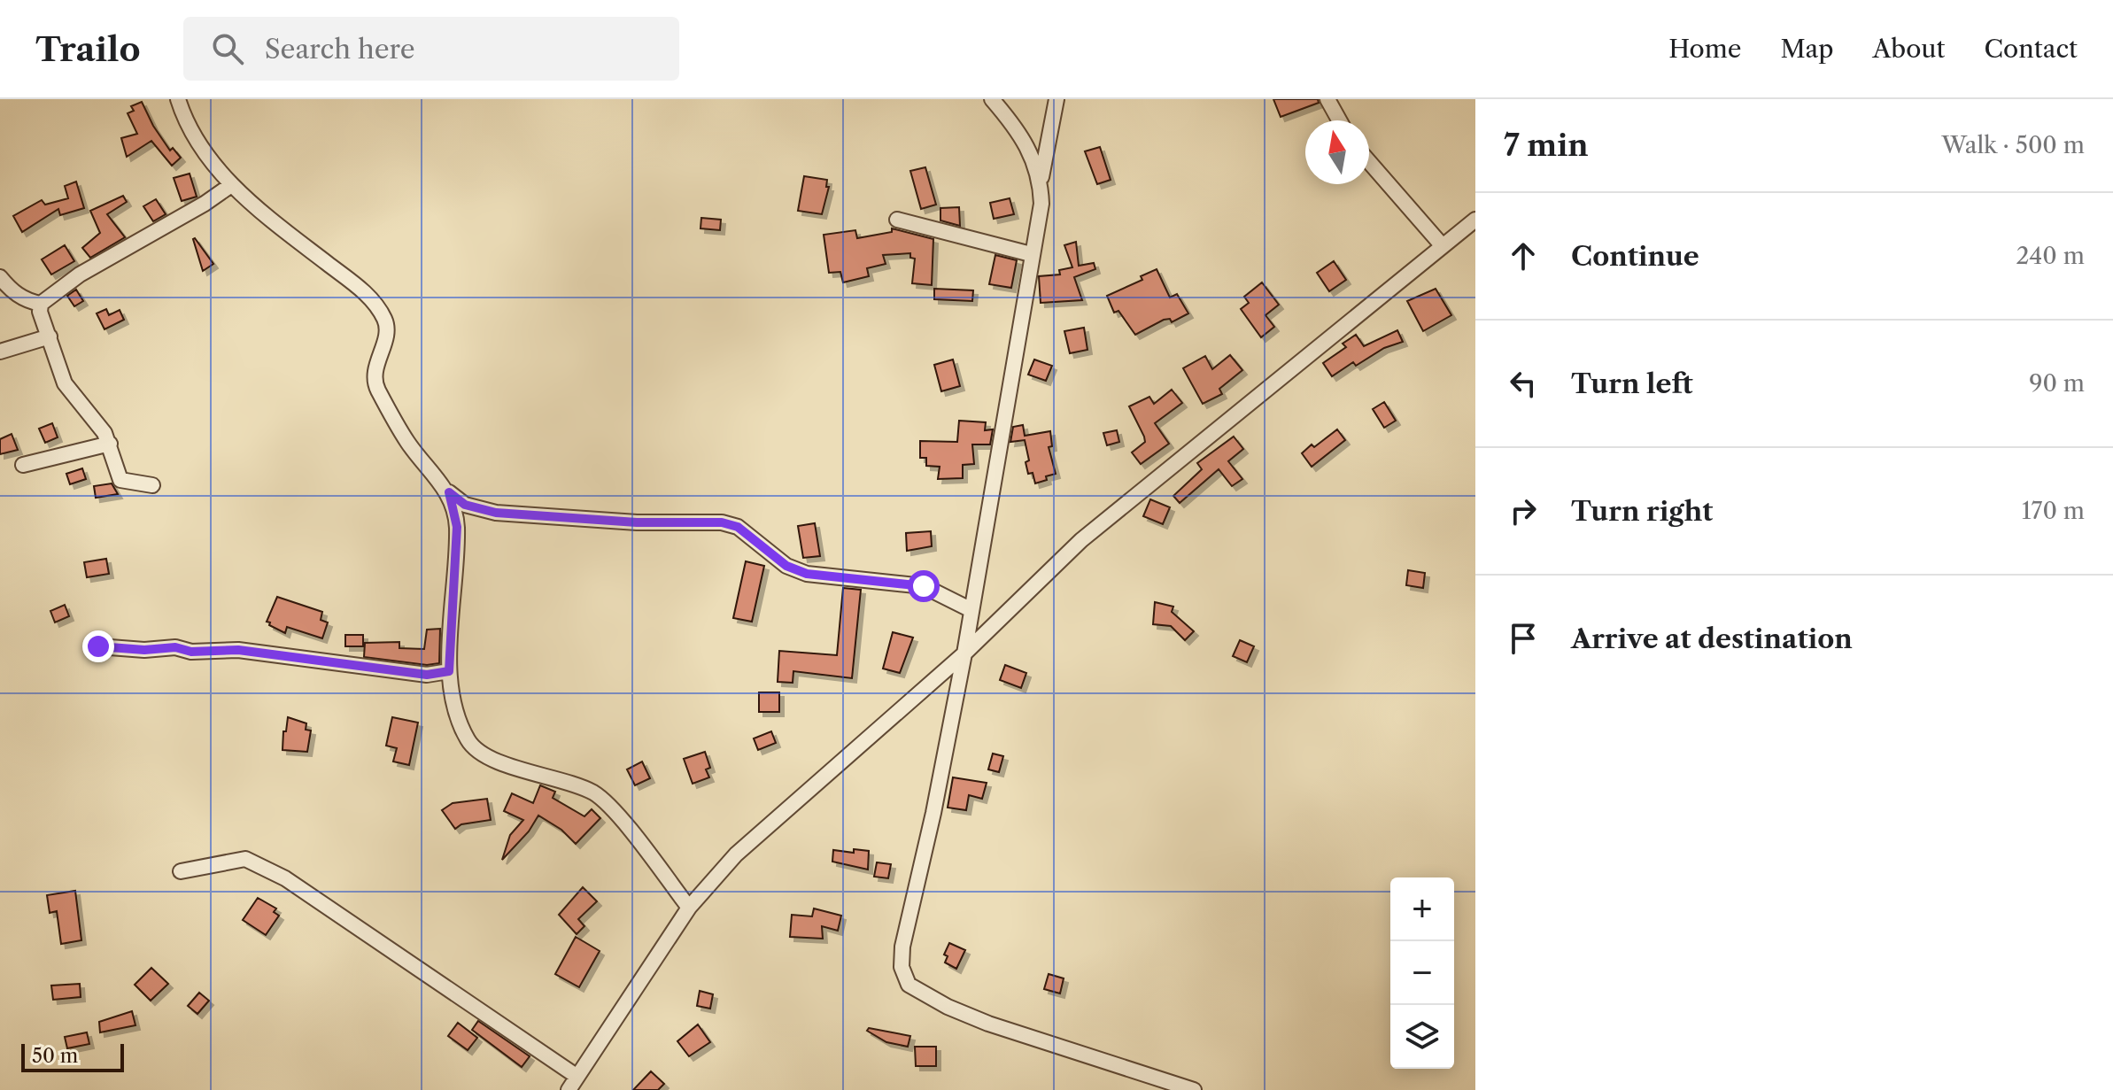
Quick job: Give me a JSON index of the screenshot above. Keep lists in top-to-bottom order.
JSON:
{
  "scale_bar": "50 m",
  "north": "top",
  "page": {
    "header": "Trailo",
    "search": "Search here",
    "nav": [
      "Home",
      "Map",
      "About",
      "Contact"
    ],
    "heading": ["7 min", "Walk · 500 m"],
    "list": [
      ["Continue", "240 m"],
      ["Turn left", "90 m"],
      ["Turn right", "170 m"],
      "Arrive at destination"
    ],
    "map_buttons": ["+", "−"],
    "scale": "50 m"
  }
}
